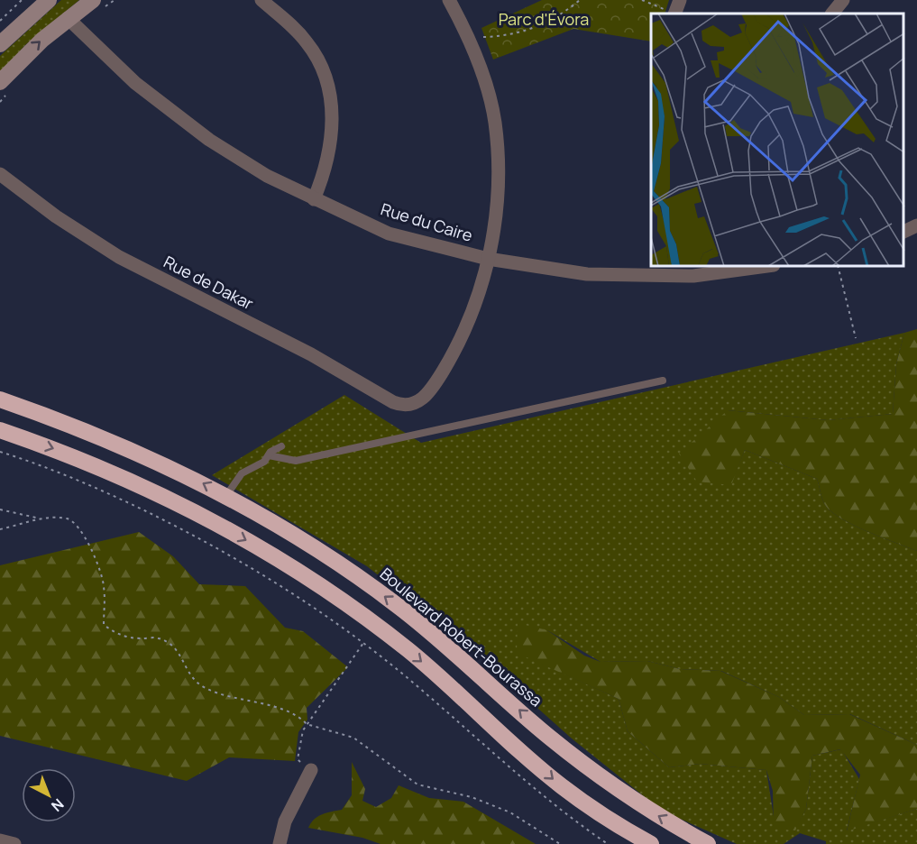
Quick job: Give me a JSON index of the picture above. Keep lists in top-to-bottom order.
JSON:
{
  "streets": {
    "highway": ["Boulevard Robert-Bourassa"],
    "street": ["Rue du Caire", "Rue de Dakar"]
  },
  "crossings": [
    ["Rue du Caire", "Rue de Dakar"]
  ],
  "parks": ["Parc d'Évora"],
  "north": "bottom right"
}
